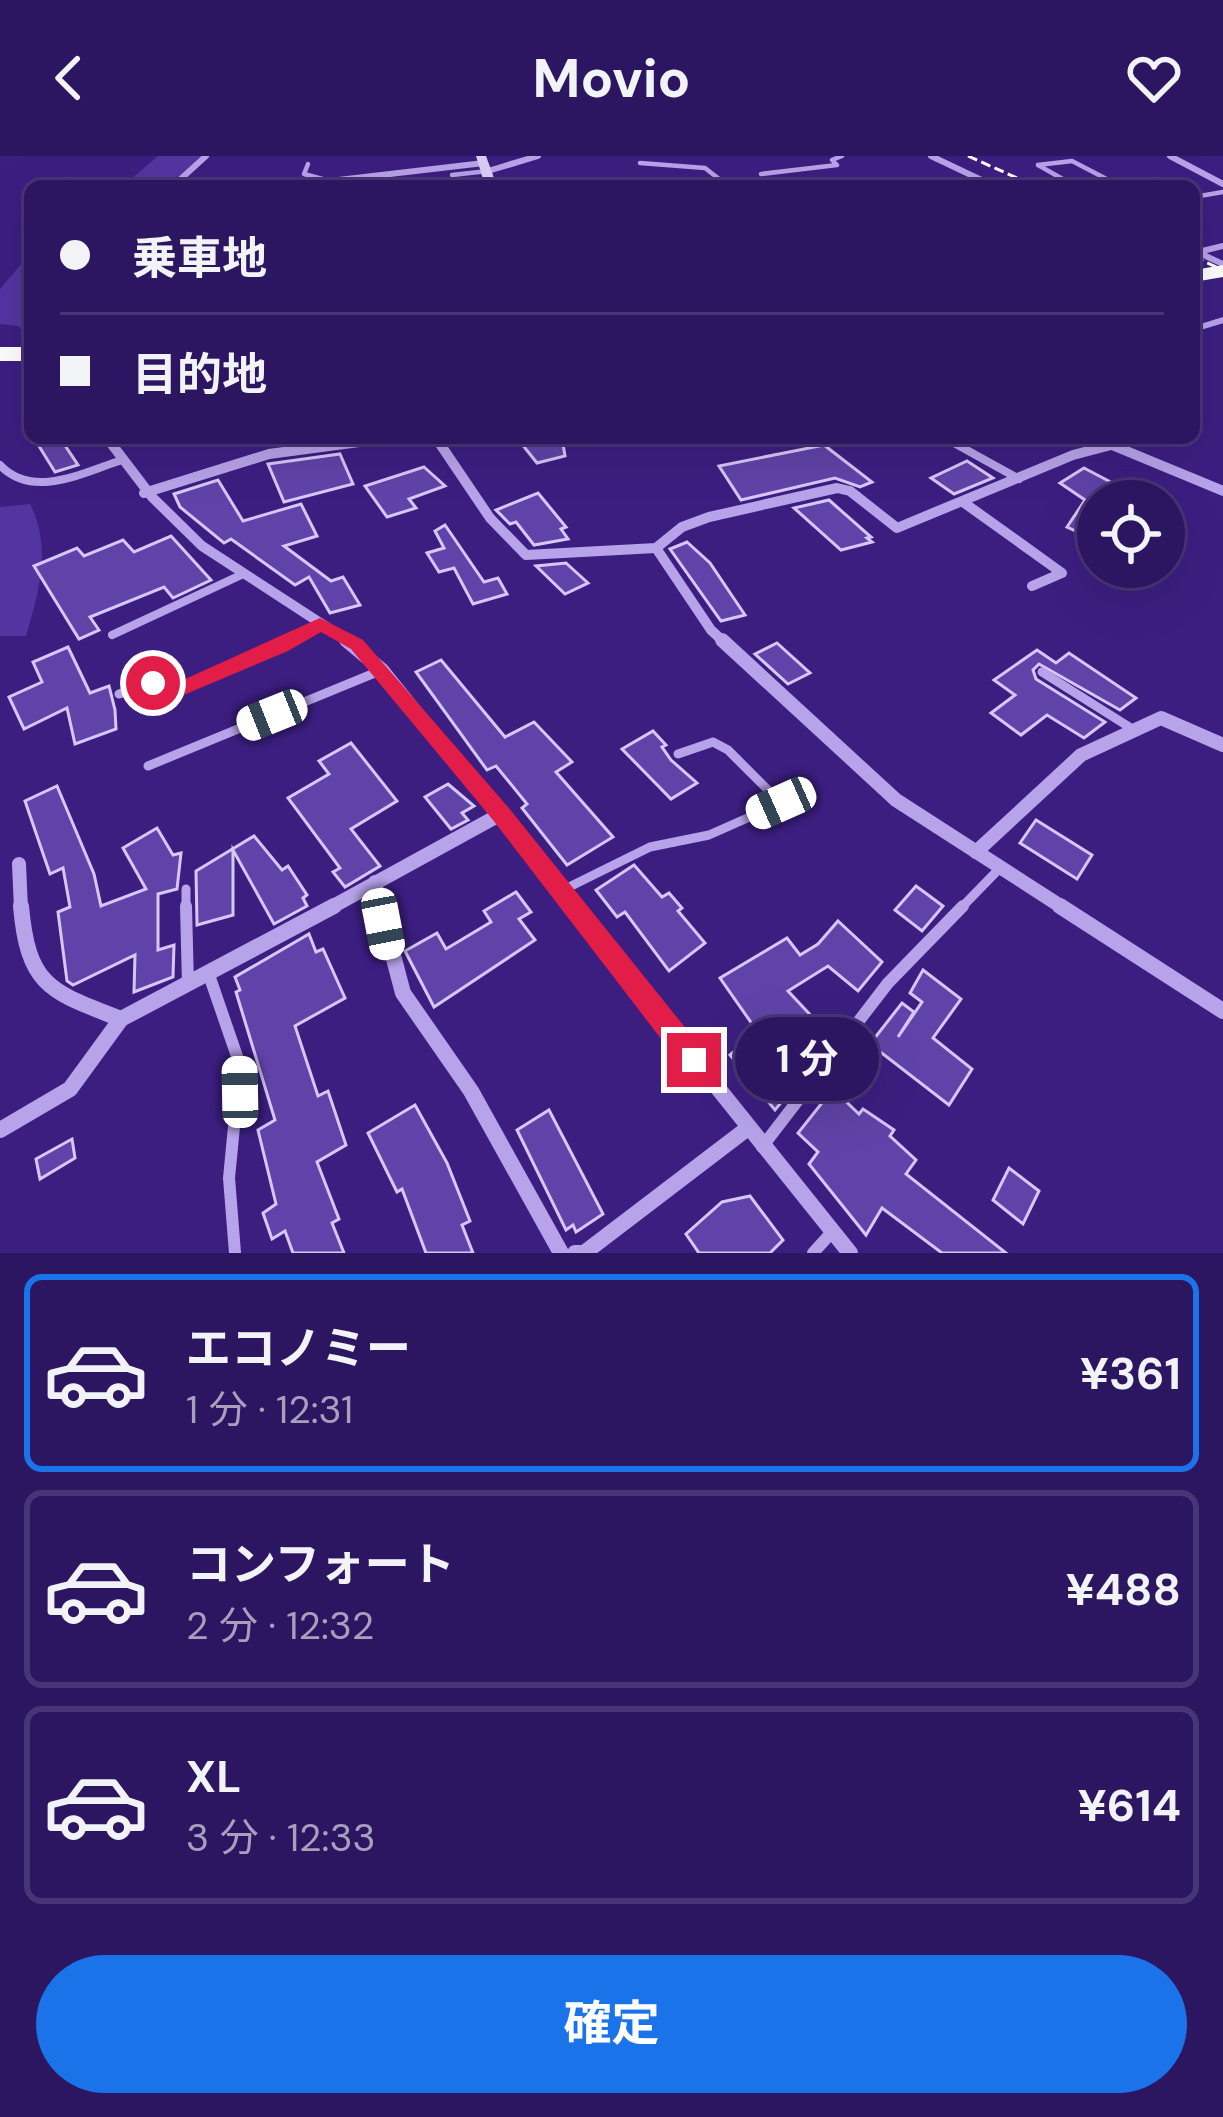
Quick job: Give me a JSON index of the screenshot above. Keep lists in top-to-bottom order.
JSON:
{
  "page": {
    "header": "Movio",
    "banner": ["乗車地", "目的地"],
    "bubble": "1 分",
    "list": [
      {
        "name": "エコノミー",
        "note": "1 分 · 12:31",
        "value": "¥361"
      },
      {
        "name": "コンフォート",
        "note": "2 分 · 12:32",
        "value": "¥488"
      },
      {
        "name": "XL",
        "note": "3 分 · 12:33",
        "value": "¥614"
      }
    ],
    "buttons": "確定"
  }
}
